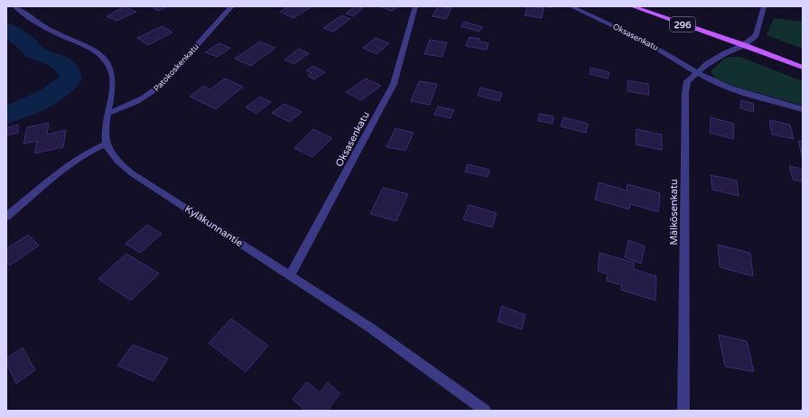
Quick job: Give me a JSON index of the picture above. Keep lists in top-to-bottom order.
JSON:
{
  "streets": {
    "main road": ["296"],
    "street": [
      "Oksasenkatu",
      "Patokoskenkatu",
      "Mälkösenkatu",
      "Kyläkunnantie"
    ]
  },
  "crossings": [
    ["296", "Mälkösenkatu"],
    ["Oksasenkatu", "Mälkösenkatu"],
    ["Oksasenkatu", "Kyläkunnantie"],
    ["Patokoskenkatu", "Kyläkunnantie"]
  ]
}
